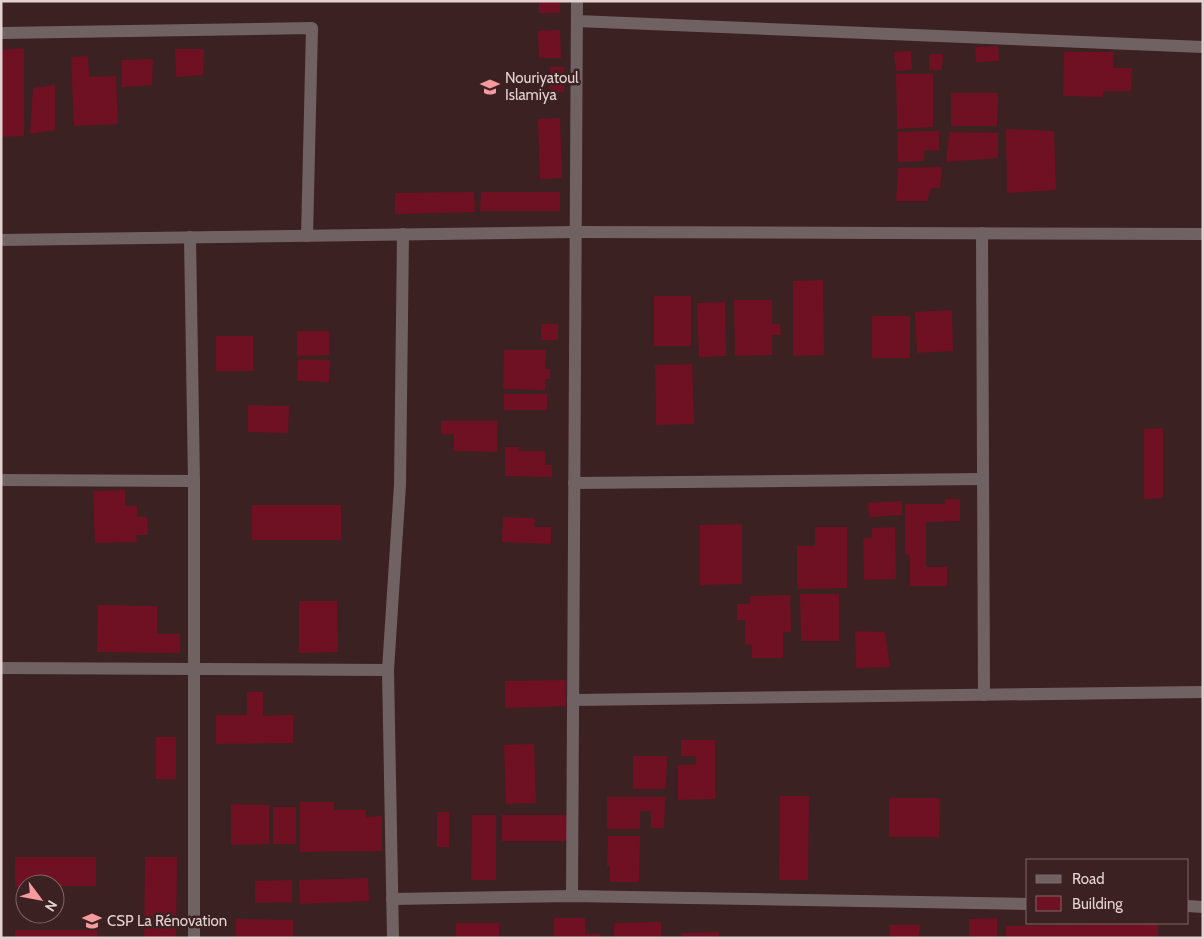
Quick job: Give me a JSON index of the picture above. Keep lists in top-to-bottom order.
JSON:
{
  "places": {
    "school or university": ["Nouriyatoul Islamiya", "CSP La Rénovation"]
  },
  "legend": ["Road", "Building"],
  "north": "bottom right"
}
